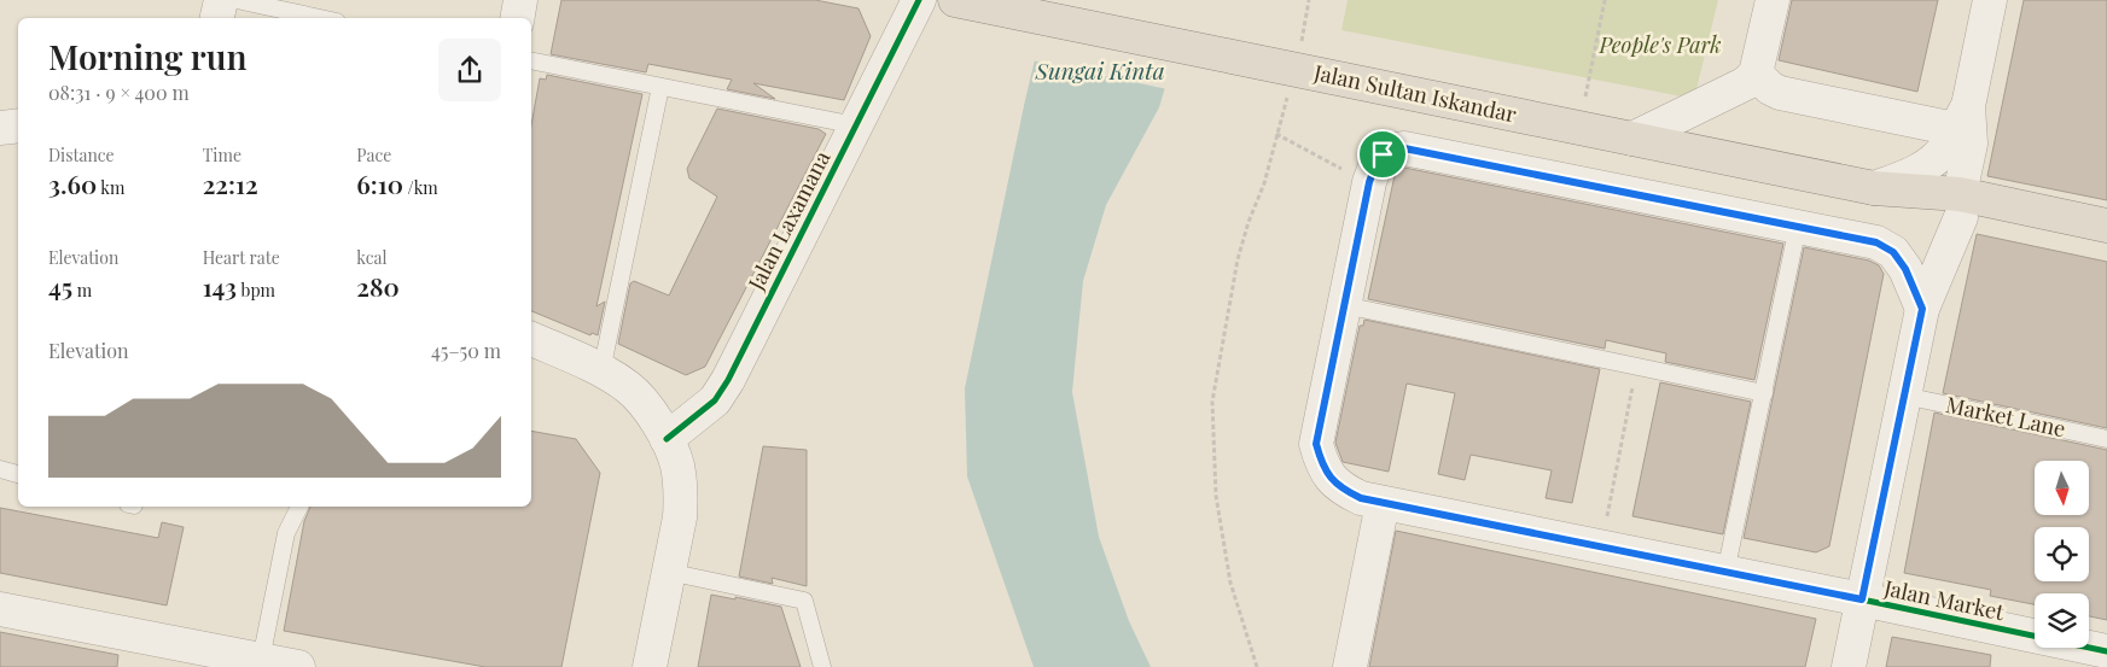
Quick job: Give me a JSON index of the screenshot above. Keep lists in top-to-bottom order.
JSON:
{
  "streets": {
    "highway": ["Jalan Sultan Iskandar"],
    "street": ["Jalan Laxamana", "Jalan Market"],
    "lane": ["Market Lane"]
  },
  "water": ["Sungai Kinta"],
  "parks": ["People's Park"],
  "north": "bottom",
  "page": {
    "heading": ["Morning run", "08:31 · 9 × 400 m"],
    "stats": [
      ["Distance", "3.60 km"],
      ["Time", "22:12"],
      ["Pace", "6:10 /km"],
      ["Elevation", "45 m"],
      ["Heart rate", "143 bpm"],
      ["kcal", "280"]
    ],
    "chart": ["Elevation", "45–50 m"]
  }
}
